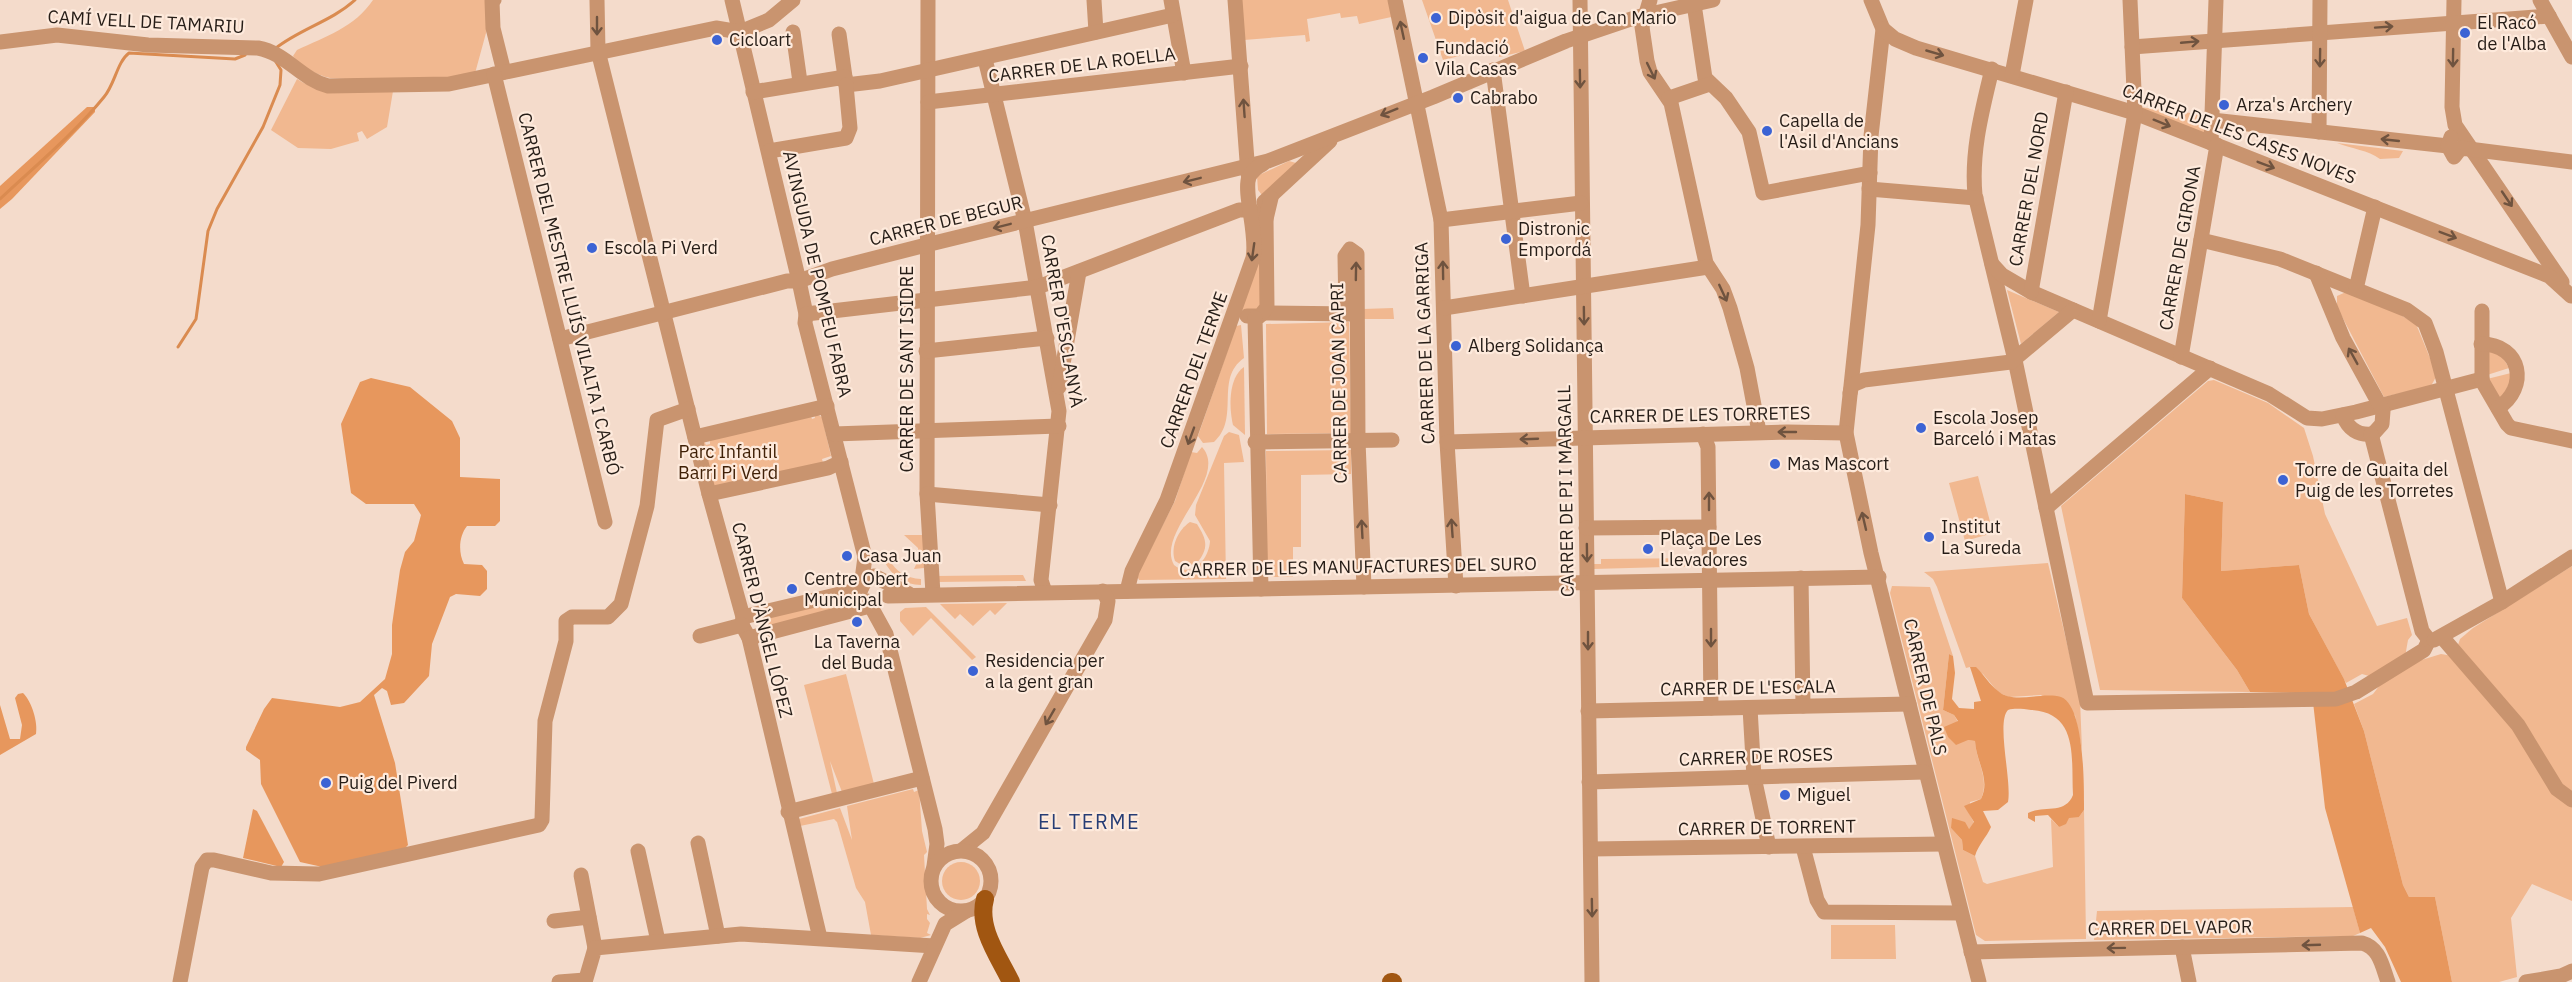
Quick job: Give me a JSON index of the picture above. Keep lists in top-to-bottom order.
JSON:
{
  "streets": {
    "street": [
      "CAMÍ VELL DE TAMARIU",
      "CARRER DE LA ROELLA",
      "CARRER DE LES CASES NOVES",
      "CARRER DEL NORD",
      "CARRER DE BEGUR",
      "CARRER DE GIRONA",
      "AVINGUDA DE POMPEU FABRA",
      "CARRER DEL MESTRE LLUÍS VILALTA I CARBÓ",
      "CARRER D'ESCLANYÀ",
      "CARRER DE LA GARRIGA",
      "CARRER DE SANT ISIDRE",
      "CARRER DEL TERME",
      "CARRER DE JOAN CAPRI",
      "CARRER DE LES TORRETES",
      "CARRER DE PI I MARGALL",
      "CARRER DE LES MANUFACTURES DEL SURO",
      "CARRER D'ÀNGEL LÓPEZ",
      "CARRER DE PALS",
      "CARRER DE L'ESCALA",
      "CARRER DE ROSES",
      "CARRER DE TORRENT",
      "CARRER DEL VAPOR"
    ]
  },
  "crossings": [
    ["CAMÍ VELL DE TAMARIU", "AVINGUDA DE POMPEU FABRA"],
    ["CAMÍ VELL DE TAMARIU", "CARRER DEL MESTRE LLUÍS VILALTA I CARBÓ"],
    ["CAMÍ VELL DE TAMARIU", "CARRER D'ÀNGEL LÓPEZ"],
    ["CARRER DE LA ROELLA", "CARRER D'ESCLANYÀ"],
    ["CARRER DE LA ROELLA", "CARRER DE SANT ISIDRE"],
    ["CARRER DE LA ROELLA", "CARRER DEL TERME"],
    ["CARRER DE LES CASES NOVES", "CARRER DEL NORD"],
    ["CARRER DE LES CASES NOVES", "CARRER DE GIRONA"],
    ["CARRER DE LES CASES NOVES", "CARRER DE PALS"],
    ["CARRER DE BEGUR", "AVINGUDA DE POMPEU FABRA"],
    ["CARRER DE BEGUR", "CARRER DEL MESTRE LLUÍS VILALTA I CARBÓ"],
    ["CARRER DE BEGUR", "CARRER D'ESCLANYÀ"],
    ["CARRER DE BEGUR", "CARRER DE LA GARRIGA"],
    ["CARRER DE BEGUR", "CARRER DE SANT ISIDRE"],
    ["CARRER DE BEGUR", "CARRER DEL TERME"],
    ["CARRER DE BEGUR", "CARRER DE PI I MARGALL"],
    ["CARRER DE BEGUR", "CARRER D'ÀNGEL LÓPEZ"],
    ["AVINGUDA DE POMPEU FABRA", "CARRER DE LES MANUFACTURES DEL SURO"],
    ["CARRER D'ESCLANYÀ", "CARRER DE LES MANUFACTURES DEL SURO"],
    ["CARRER DE LA GARRIGA", "CARRER DE LES TORRETES"],
    ["CARRER DE LA GARRIGA", "CARRER DE LES MANUFACTURES DEL SURO"],
    ["CARRER DE SANT ISIDRE", "CARRER DE LES MANUFACTURES DEL SURO"],
    ["CARRER DEL TERME", "CARRER DE LES MANUFACTURES DEL SURO"],
    ["CARRER DE JOAN CAPRI", "CARRER DE LES MANUFACTURES DEL SURO"],
    ["CARRER DE LES TORRETES", "CARRER DE PI I MARGALL"],
    ["CARRER DE LES TORRETES", "CARRER DE PALS"],
    ["CARRER DE PI I MARGALL", "CARRER DE LES MANUFACTURES DEL SURO"],
    ["CARRER DE PI I MARGALL", "CARRER DE L'ESCALA"],
    ["CARRER DE PI I MARGALL", "CARRER DE ROSES"],
    ["CARRER DE PI I MARGALL", "CARRER DE TORRENT"],
    ["CARRER DE LES MANUFACTURES DEL SURO", "CARRER DE PALS"],
    ["CARRER DE PALS", "CARRER DE L'ESCALA"],
    ["CARRER DE PALS", "CARRER DE ROSES"],
    ["CARRER DE PALS", "CARRER DE TORRENT"],
    ["CARRER DE PALS", "CARRER DEL VAPOR"]
  ],
  "one_way": ["CARRER DE LES TORRETES", "CARRER DEL VAPOR"],
  "districts": ["EL TERME"],
  "parks": ["Parc Infantil Barri Pi Verd"],
  "places": [
    "Dipòsit d'aigua de Can Mario",
    "El Racó de l'Alba",
    "Cicloart",
    "Fundació Vila Casas",
    "Cabrabo",
    "Arza's Archery",
    "Capella de l'Asil d'Ancians",
    "Distronic Empordá",
    "Escola Pi Verd",
    "Alberg Solidança",
    "Escola Josep Barceló i Matas",
    "Mas Mascort",
    "Torre de Guaita del Puig de les Torretes",
    "Institut La Sureda",
    "Plaça De Les Llevadores",
    "Casa Juan",
    "Centre Obert Municipal",
    "La Taverna del Buda",
    "Residencia per a la gent gran",
    "Puig del Piverd",
    "Miguel"
  ]
}
